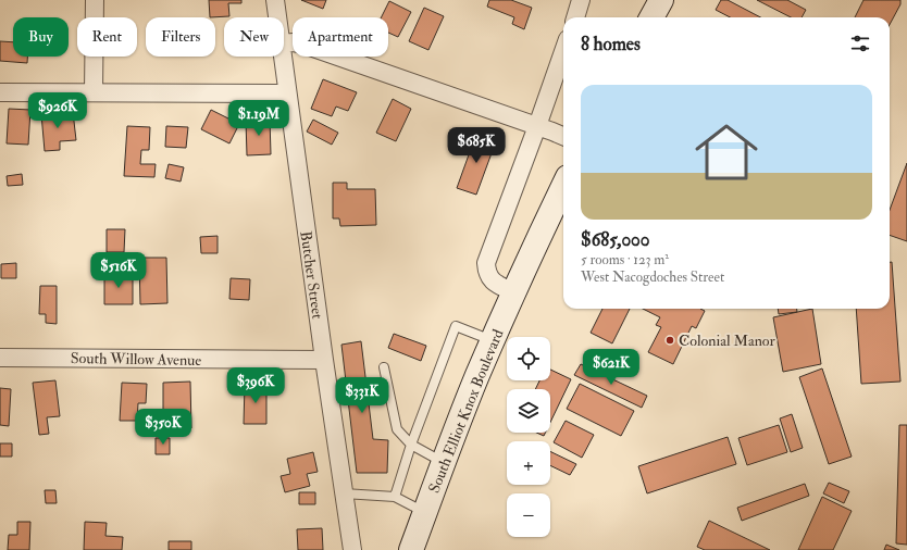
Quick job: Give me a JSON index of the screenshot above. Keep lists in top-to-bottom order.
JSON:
{
  "streets": {
    "main road": ["South Elliot Knox Boulevard"],
    "street": ["Butcher Street", "South Willow Avenue"]
  },
  "crossings": [
    ["Butcher Street", "South Willow Avenue"]
  ],
  "places": ["Colonial Manor"],
  "page": {
    "chip": [
      "Buy",
      "Rent",
      "Filters",
      "New",
      "Apartment"
    ],
    "heading": "8 homes",
    "list": [
      {
        "name": "$685,000",
        "note": "5 rooms · 123 m² · West Nacogdoches Street"
      }
    ],
    "price": [
      "$926K",
      "$1.19M",
      "$685K",
      "$516K",
      "$621K",
      "$396K",
      "$331K",
      "$350K"
    ],
    "map_buttons": ["+", "−"]
  }
}
